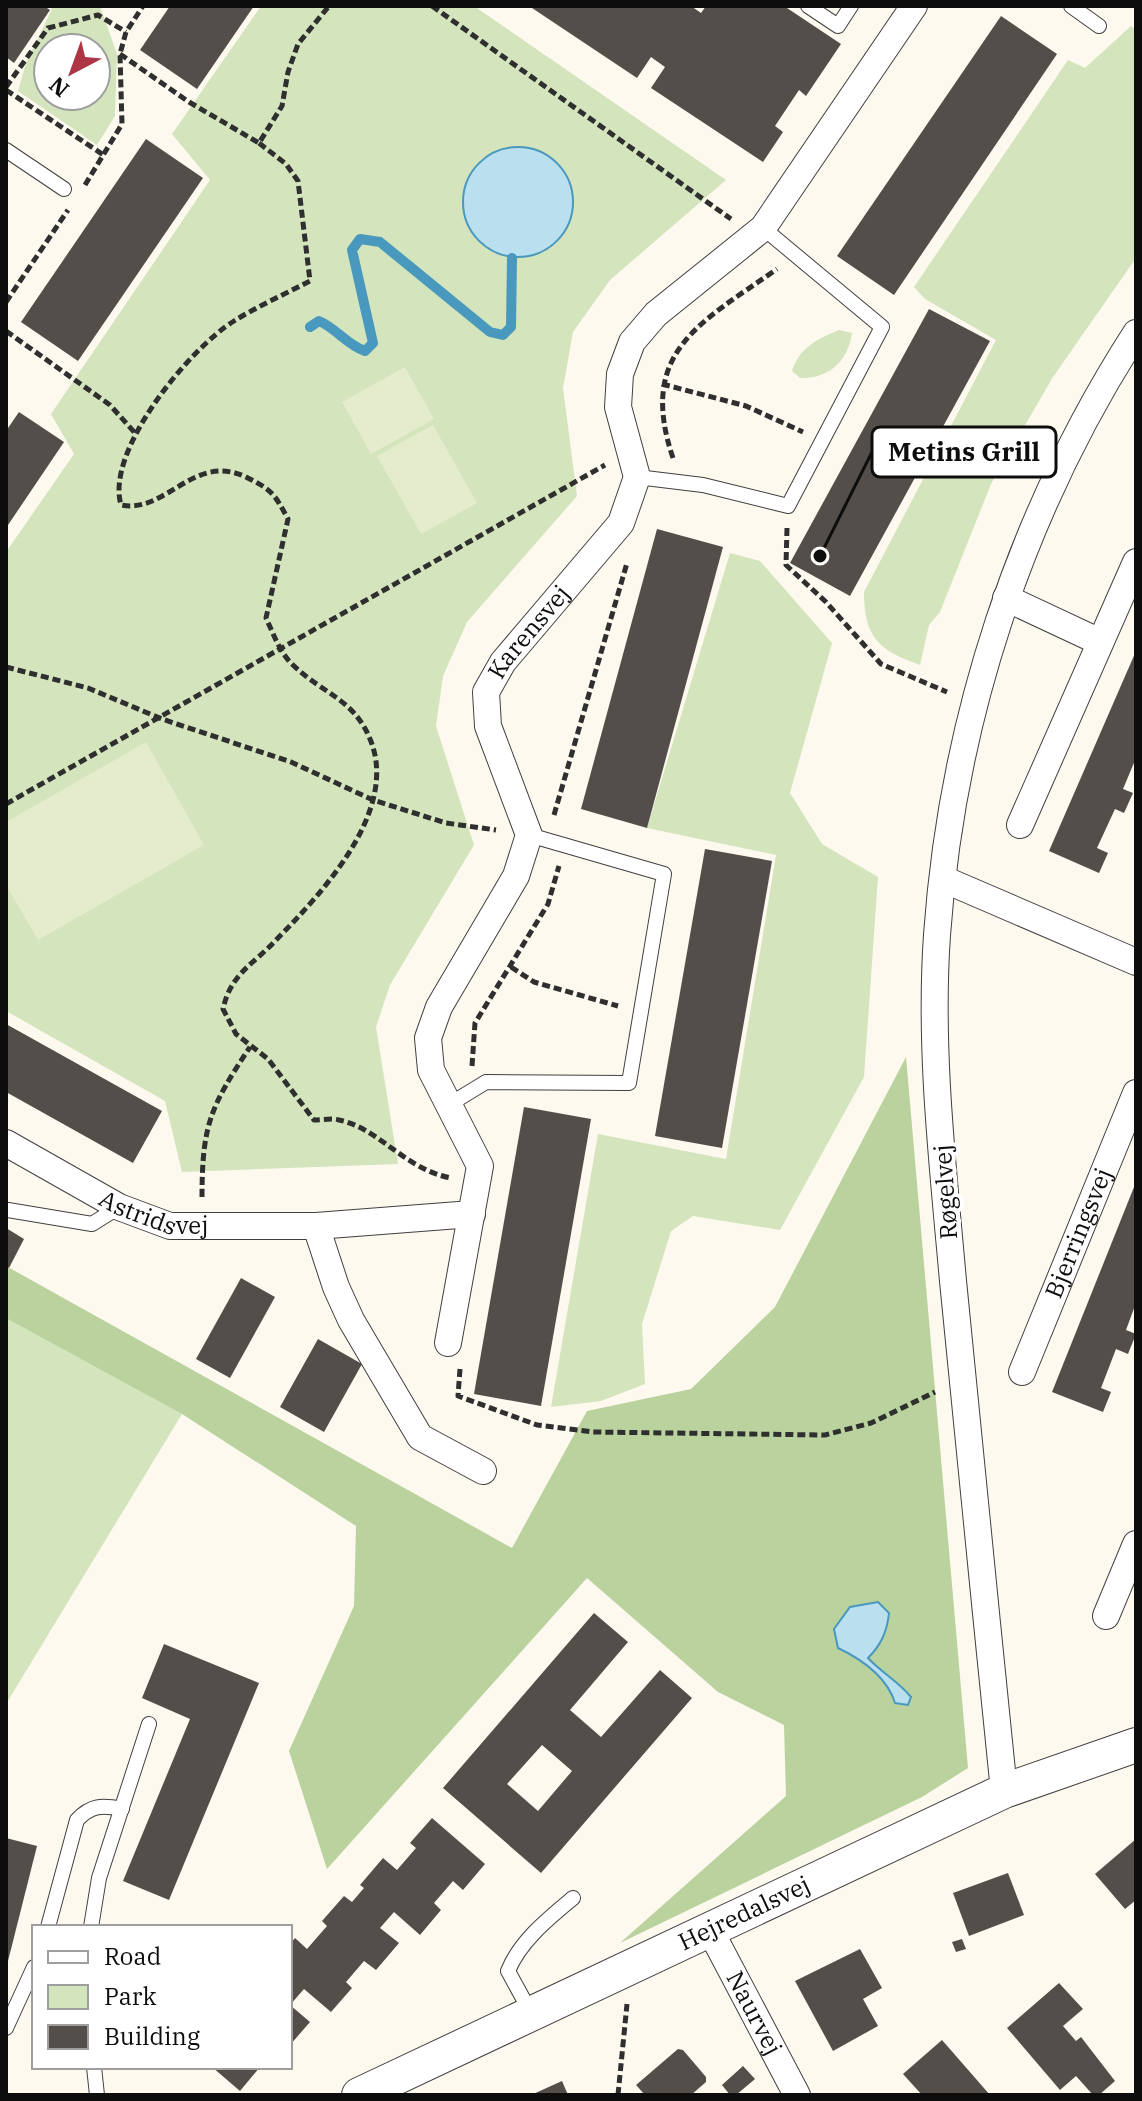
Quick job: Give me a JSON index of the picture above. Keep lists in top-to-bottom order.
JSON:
{
  "streets": {
    "street": [
      "Karensvej",
      "Røgelvej",
      "Astridsvej",
      "Bjerringsvej",
      "Hejredalsvej",
      "Naurvej"
    ]
  },
  "crossings": [
    ["Røgelvej", "Hejredalsvej"],
    ["Hejredalsvej", "Naurvej"]
  ],
  "places": ["Metins Grill"],
  "legend": ["Road", "Park", "Building"],
  "north": "bottom left"
}
